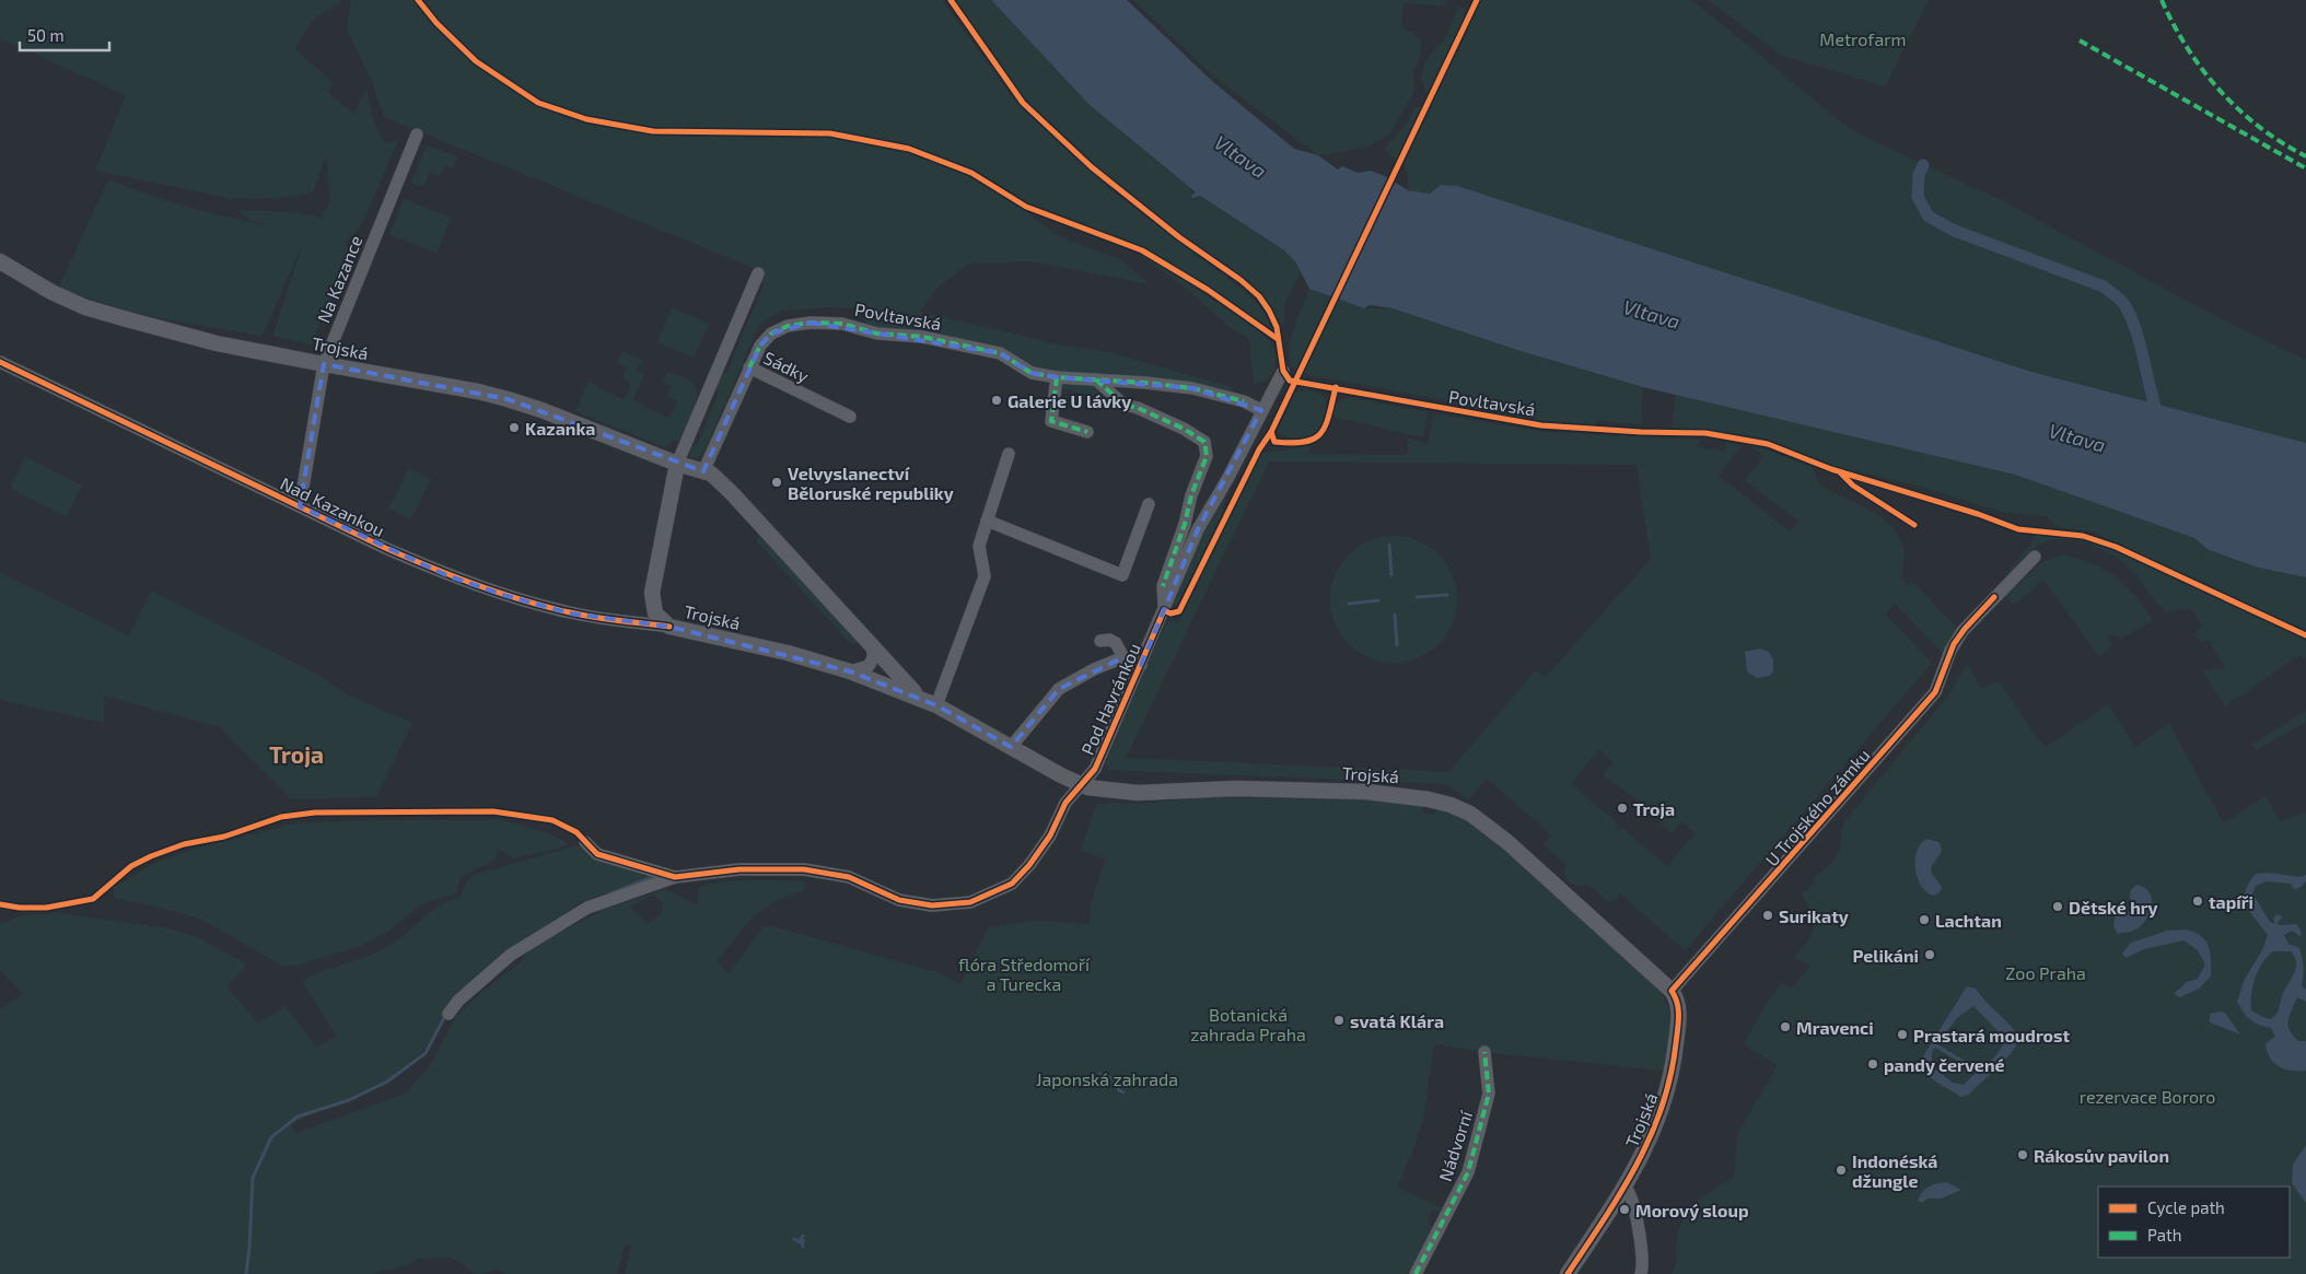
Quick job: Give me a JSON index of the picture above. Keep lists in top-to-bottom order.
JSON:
{
  "streets": {
    "street": [
      "Na Kazance",
      "Povltavská",
      "Trojská",
      "Sádky",
      "Nad Kazankou",
      "Pod Havránkou",
      "U Trojského zámku",
      "Nádvorní"
    ]
  },
  "crossings": [
    ["Na Kazance", "Trojská"],
    ["Na Kazance", "Nad Kazankou"],
    ["Povltavská", "Sádky"],
    ["Povltavská", "Pod Havránkou"],
    ["Trojská", "Sádky"],
    ["Trojská", "Nad Kazankou"],
    ["Trojská", "Pod Havránkou"],
    ["Trojská", "U Trojského zámku"]
  ],
  "districts": ["Troja"],
  "water": ["Vltava"],
  "parks": [
    "Metrofarm",
    "flóra Středomoří a Turecka",
    "Zoo Praha",
    "Botanická zahrada Praha",
    "Japonská zahrada",
    "rezervace Bororo"
  ],
  "places": [
    "Galerie U lávky",
    "Kazanka",
    "Velvyslanectví Běloruské republiky",
    "Troja",
    "tapíři",
    "Dětské hry",
    "Surikaty",
    "Lachtan",
    "Pelikáni",
    "svatá Klára",
    "Mravenci",
    "Prastará moudrost",
    "pandy červené",
    "Rákosův pavilon",
    "Indonéská džungle",
    "Morový sloup"
  ],
  "legend": ["Cycle path", "Path"],
  "scale_bar": "50 m"
}
